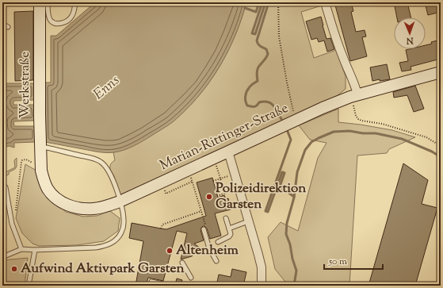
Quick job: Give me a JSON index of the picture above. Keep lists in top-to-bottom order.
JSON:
{
  "streets": {
    "street": ["Werkstraße", "Marian-Rittinger-Straße"]
  },
  "crossings": [
    ["Werkstraße", "Marian-Rittinger-Straße"]
  ],
  "water": ["Enns"],
  "places": ["Polizeidirektion Garsten", "Altenheim", "Aufwind Aktivpark Garsten"],
  "scale_bar": "50 m",
  "north": "bottom"
}
